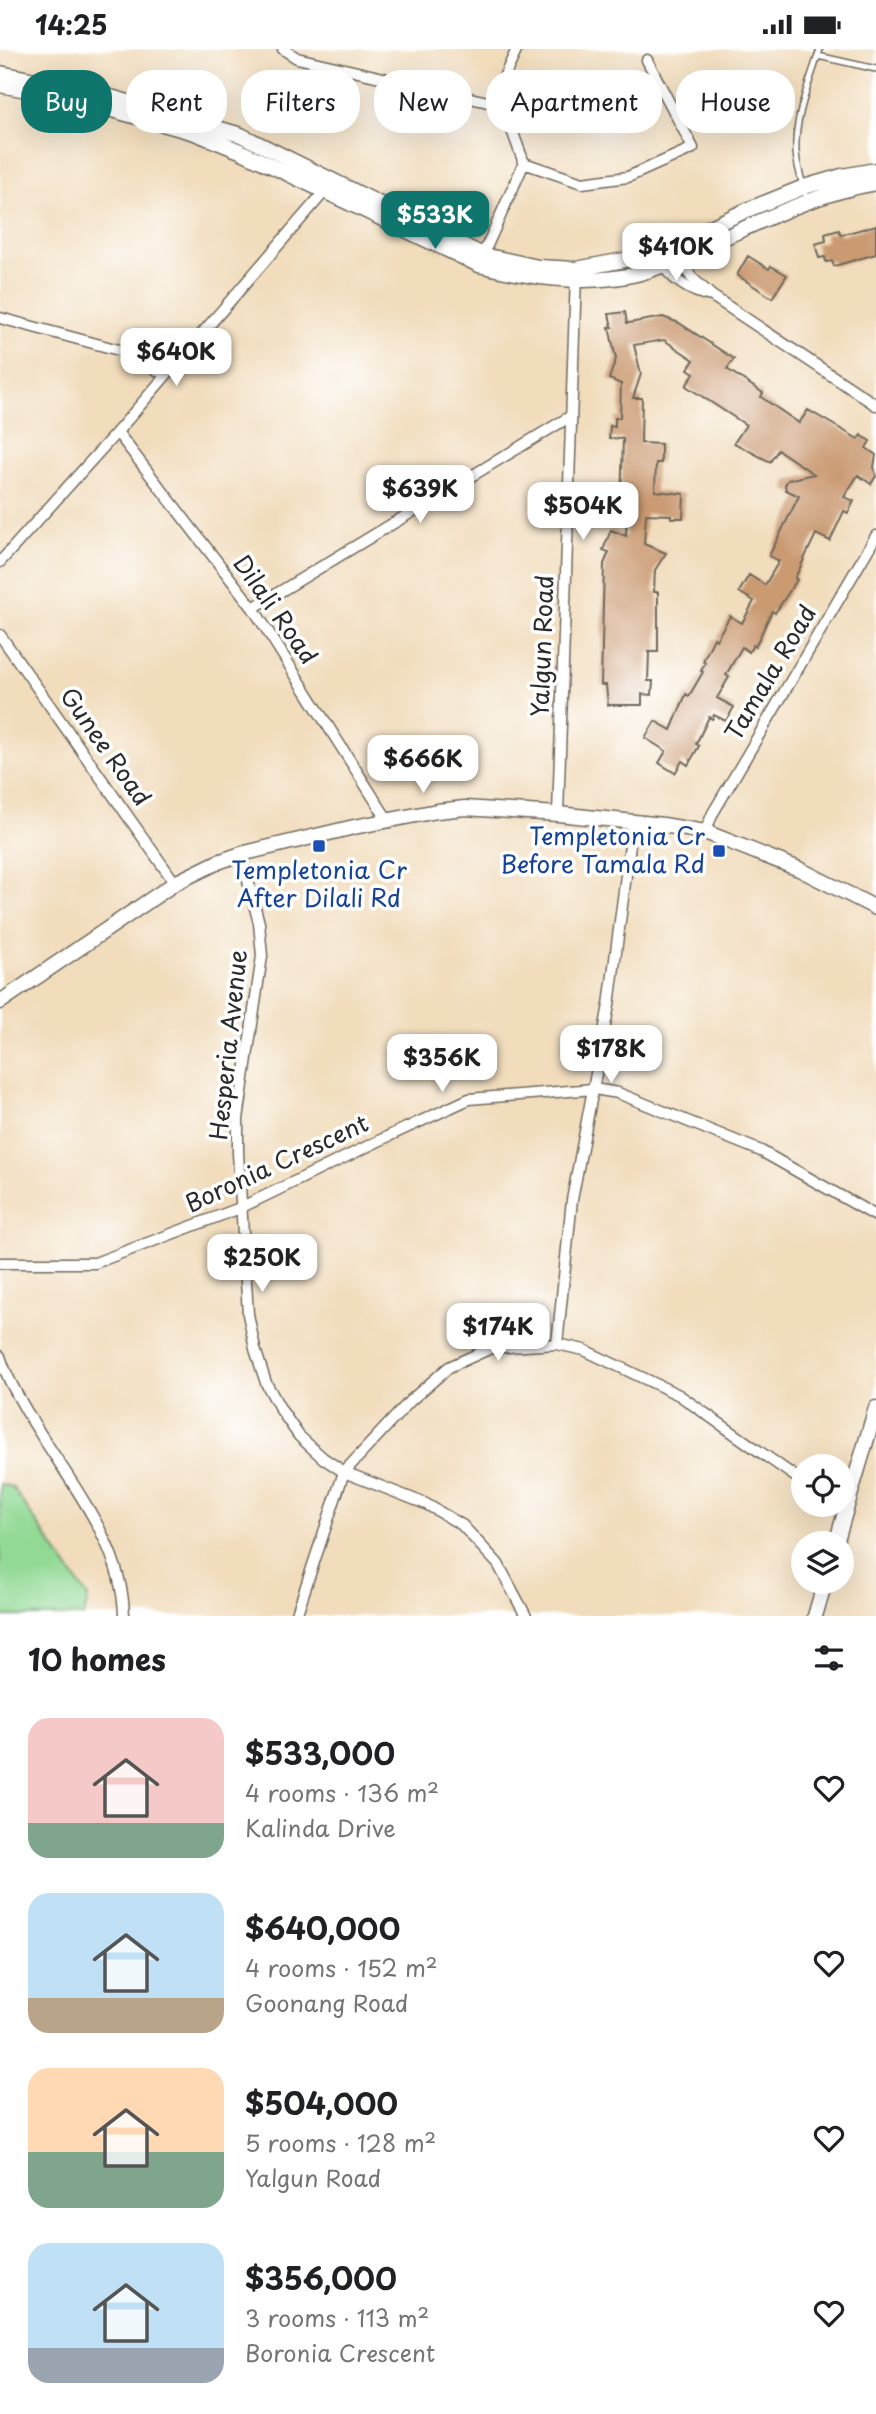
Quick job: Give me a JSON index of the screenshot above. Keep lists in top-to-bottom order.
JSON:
{
  "streets": {
    "street": [
      "Dilali Road",
      "Yalgun Road",
      "Tamala Road",
      "Gunee Road",
      "Hesperia Avenue",
      "Boronia Crescent"
    ]
  },
  "crossings": [
    ["Hesperia Avenue", "Boronia Crescent"]
  ],
  "places": {
    "transit": ["Templetonia Cr After Dilali Rd", "Templetonia Cr Before Tamala Rd"]
  },
  "page": {
    "status": "14:25",
    "chip": [
      "Buy",
      "Rent",
      "Filters",
      "New",
      "Apartment",
      "House"
    ],
    "price": [
      "$533K",
      "$410K",
      "$640K",
      "$639K",
      "$504K",
      "$666K",
      "$178K",
      "$356K",
      "$250K",
      "$174K"
    ],
    "heading": "10 homes",
    "list": [
      {
        "name": "$533,000",
        "note": "4 rooms · 136 m² · Kalinda Drive"
      },
      {
        "name": "$640,000",
        "note": "4 rooms · 152 m² · Goonang Road"
      },
      {
        "name": "$504,000",
        "note": "5 rooms · 128 m² · Yalgun Road"
      },
      {
        "name": "$356,000",
        "note": "3 rooms · 113 m² · Boronia Crescent"
      }
    ]
  }
}
